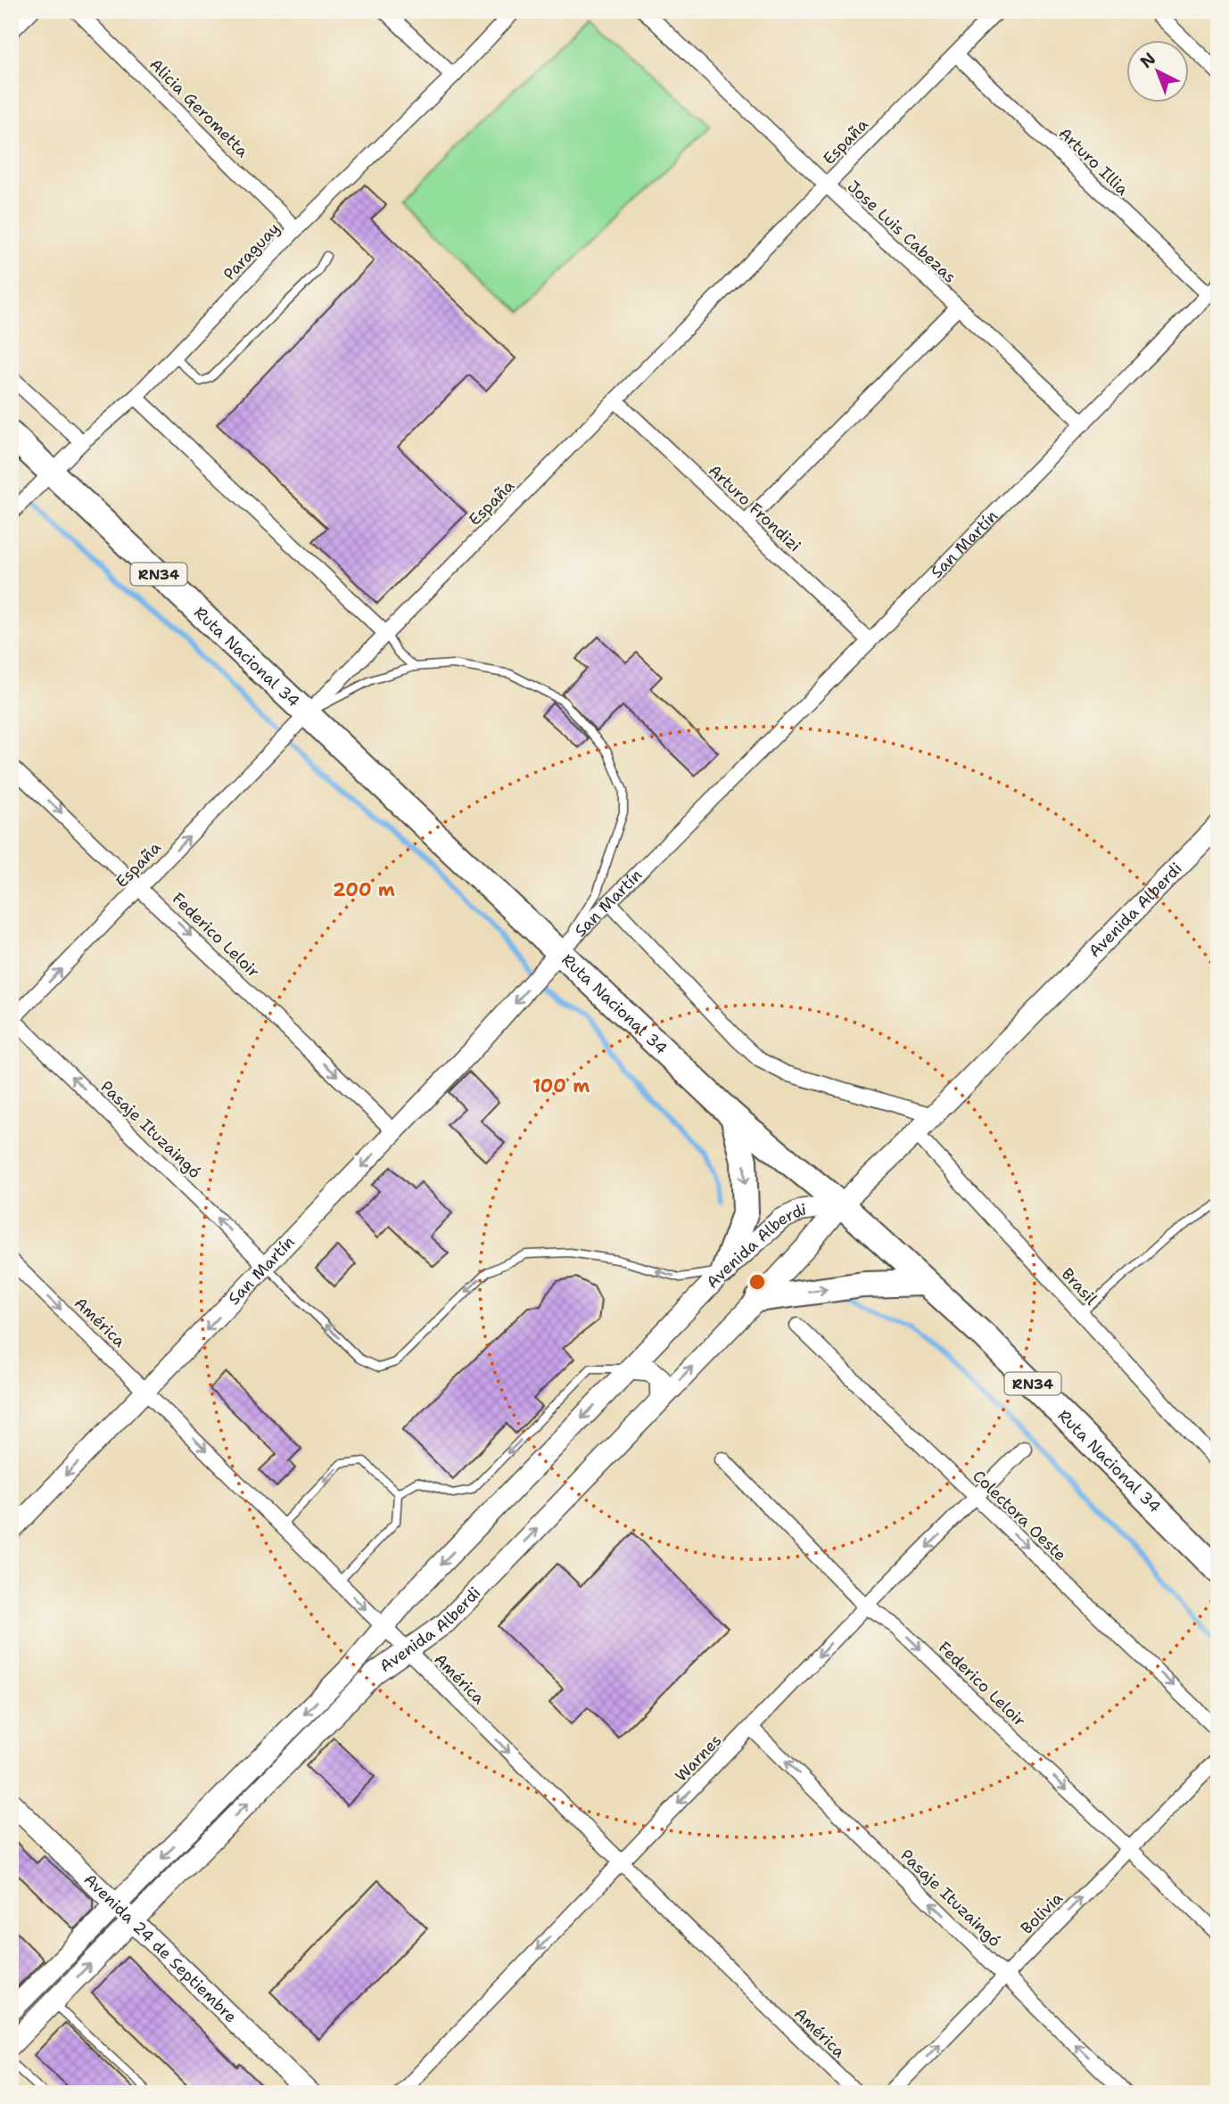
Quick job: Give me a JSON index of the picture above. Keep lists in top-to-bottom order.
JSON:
{
  "streets": {
    "highway": ["RN34", "Ruta Nacional 34"],
    "main road": ["Avenida Alberdi", "Avenida 24 de Septiembre"],
    "street": [
      "Alicia Gerometta",
      "España",
      "Arturo Illia",
      "Jose Luis Cabezas",
      "Paraguay",
      "Arturo Frondizi",
      "San Martín",
      "Federico Leloir",
      "Pasaje Ituzaingó",
      "Brasil",
      "América",
      "Colectora Oeste",
      "Warnes",
      "Bolivia"
    ]
  },
  "crossings": [
    ["Alicia Gerometta", "Paraguay"],
    ["España", "Arturo Illia"],
    ["España", "Jose Luis Cabezas"],
    ["España", "Arturo Frondizi"],
    ["España", "Ruta Nacional 34"],
    ["España", "Federico Leloir"],
    ["España", "Pasaje Ituzaingó"],
    ["Arturo Illia", "San Martín"],
    ["Jose Luis Cabezas", "San Martín"],
    ["Paraguay", "Ruta Nacional 34"],
    ["Arturo Frondizi", "San Martín"],
    ["San Martín", "Ruta Nacional 34"],
    ["San Martín", "Federico Leloir"],
    ["San Martín", "Pasaje Ituzaingó"],
    ["San Martín", "América"],
    ["Ruta Nacional 34", "Avenida Alberdi"],
    ["Avenida Alberdi", "Brasil"],
    ["Avenida Alberdi", "América"],
    ["Avenida Alberdi", "Avenida 24 de Septiembre"],
    ["Federico Leloir", "Warnes"],
    ["Federico Leloir", "Bolivia"],
    ["Pasaje Ituzaingó", "Warnes"],
    ["Pasaje Ituzaingó", "Bolivia"],
    ["América", "Warnes"],
    ["Colectora Oeste", "Warnes"]
  ],
  "one_way": [
    "San Martín",
    "Federico Leloir",
    "Pasaje Ituzaingó",
    "América",
    "Colectora Oeste",
    "Warnes",
    "Bolivia"
  ],
  "north": "top left",
  "rings": ["200 m", "100 m"]
}
